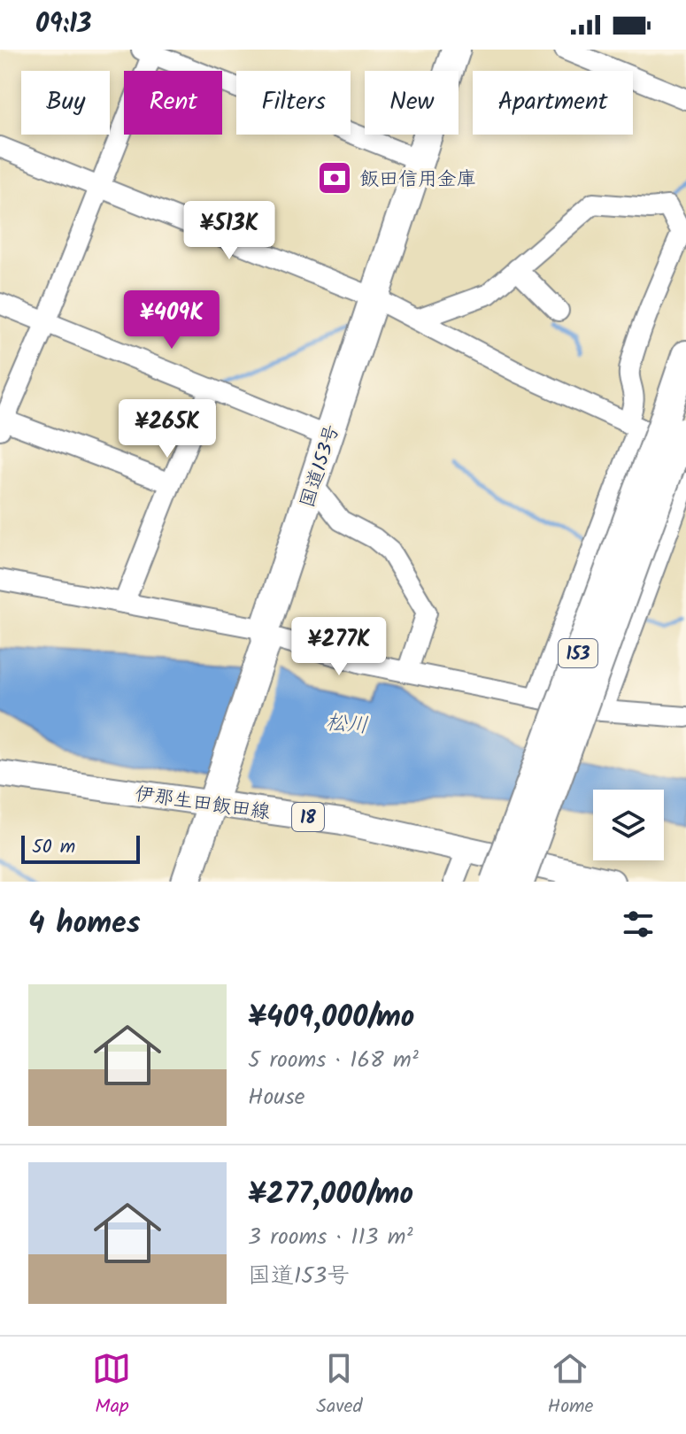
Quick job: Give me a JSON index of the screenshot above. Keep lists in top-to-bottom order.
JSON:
{
  "streets": {
    "highway": ["国道153号", "153"],
    "main road": ["伊那生田飯田線", "18"]
  },
  "crossings": [
    ["国道153号", "伊那生田飯田線"]
  ],
  "water": ["松川"],
  "places": {
    "bank": ["飯田信用金庫"]
  },
  "scale_bar": "50 m",
  "page": {
    "status": "09:13",
    "chip": [
      "Buy",
      "Rent",
      "Filters",
      "New",
      "Apartment"
    ],
    "price": [
      "¥513K",
      "¥409K",
      "¥265K",
      "¥277K"
    ],
    "scale": "50 m",
    "heading": "4 homes",
    "list": [
      {
        "name": "¥409,000/mo",
        "note": "5 rooms · 168 m² · House"
      },
      {
        "name": "¥277,000/mo",
        "note": "3 rooms · 113 m² · 国道153号"
      }
    ],
    "tabs": ["Map", "Saved", "Home"]
  }
}
